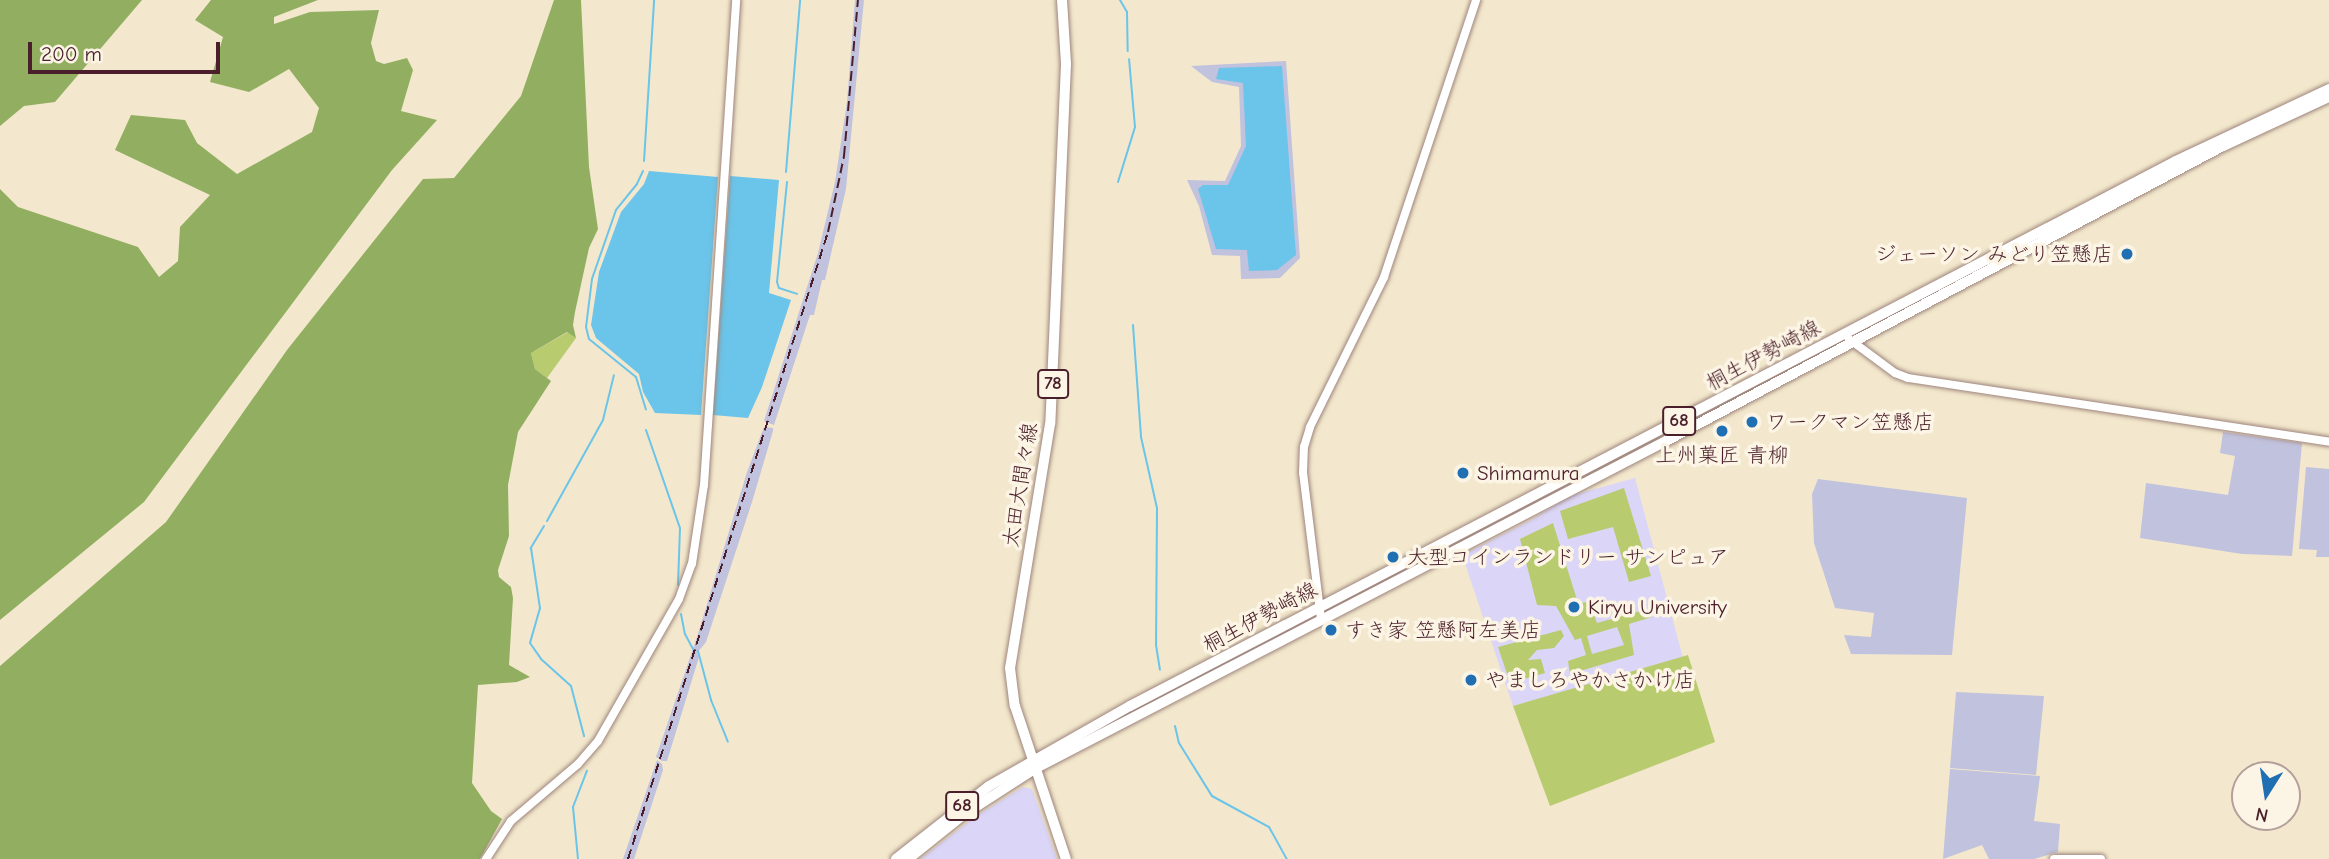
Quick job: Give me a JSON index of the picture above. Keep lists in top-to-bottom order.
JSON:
{
  "streets": {
    "main road": [
      "桐生伊勢崎線",
      "78",
      "68",
      "太田大間々線"
    ]
  },
  "crossings": [
    ["桐生伊勢崎線", "太田大間々線"]
  ],
  "places": [
    "ジェーソン みどり笠懸店",
    "ワークマン笠懸店",
    "上州菓匠 青柳",
    "Shimamura",
    "大型コインランドリー サンピュア",
    "Kiryu University",
    "すき家 笠懸阿左美店",
    "やましろやかさかけ店"
  ],
  "scale_bar": "200 m",
  "north": "bottom"
}
